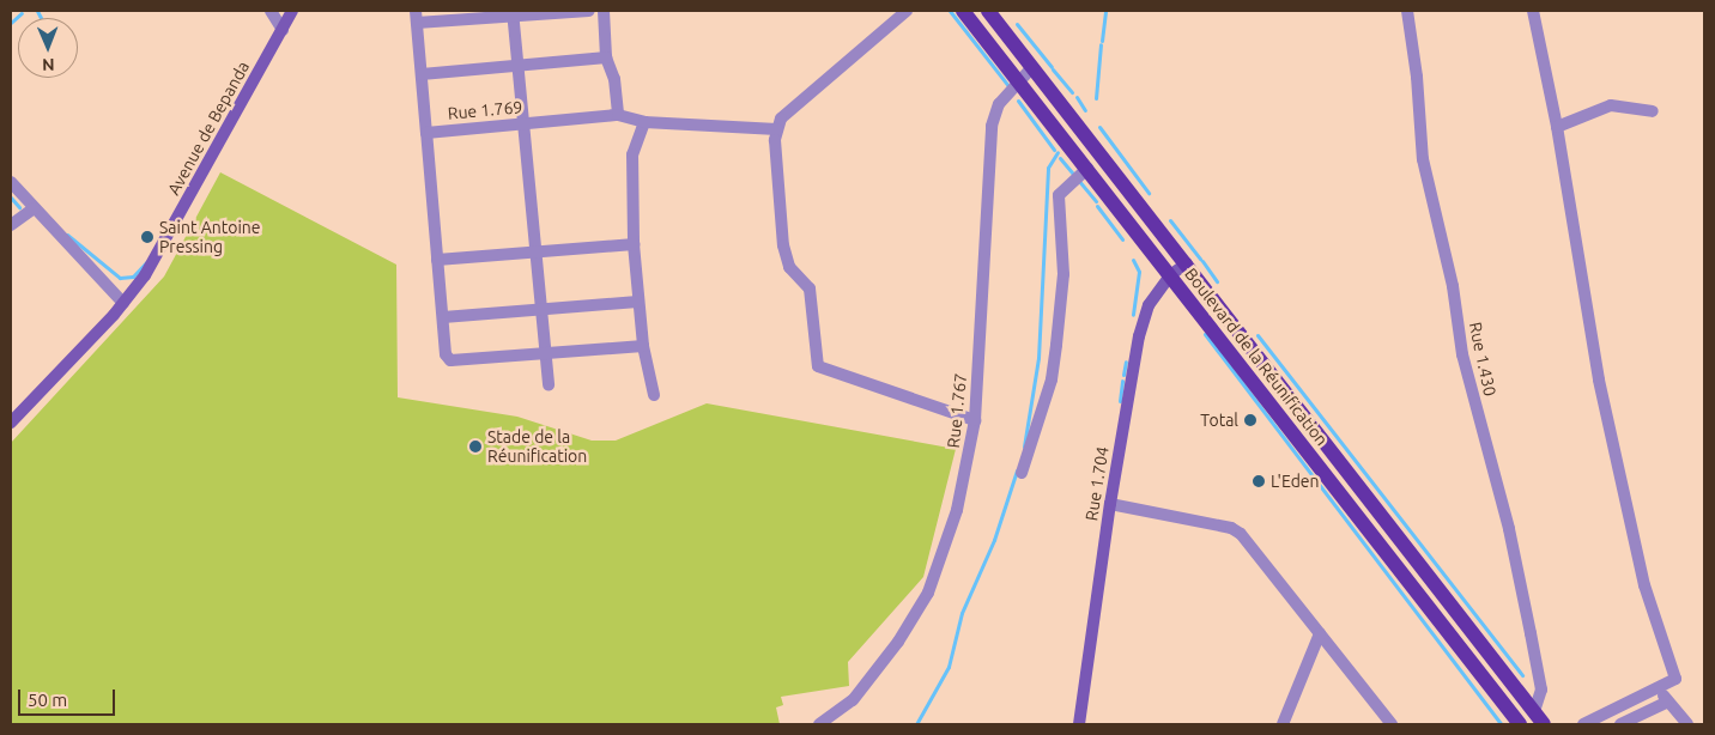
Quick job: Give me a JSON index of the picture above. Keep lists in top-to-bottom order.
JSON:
{
  "streets": {
    "main road": ["Avenue de Bepanda", "Boulevard de la Réunification", "Rue 1.704"],
    "street": ["Rue 1.769", "Rue 1.430", "Rue 1.767"]
  },
  "crossings": [
    ["Boulevard de la Réunification", "Rue 1.767"],
    ["Boulevard de la Réunification", "Rue 1.704"]
  ],
  "places": [
    "Saint Antoine Pressing",
    "Total",
    "Stade de la Réunification",
    "L'Eden"
  ],
  "scale_bar": "50 m",
  "north": "bottom"
}
